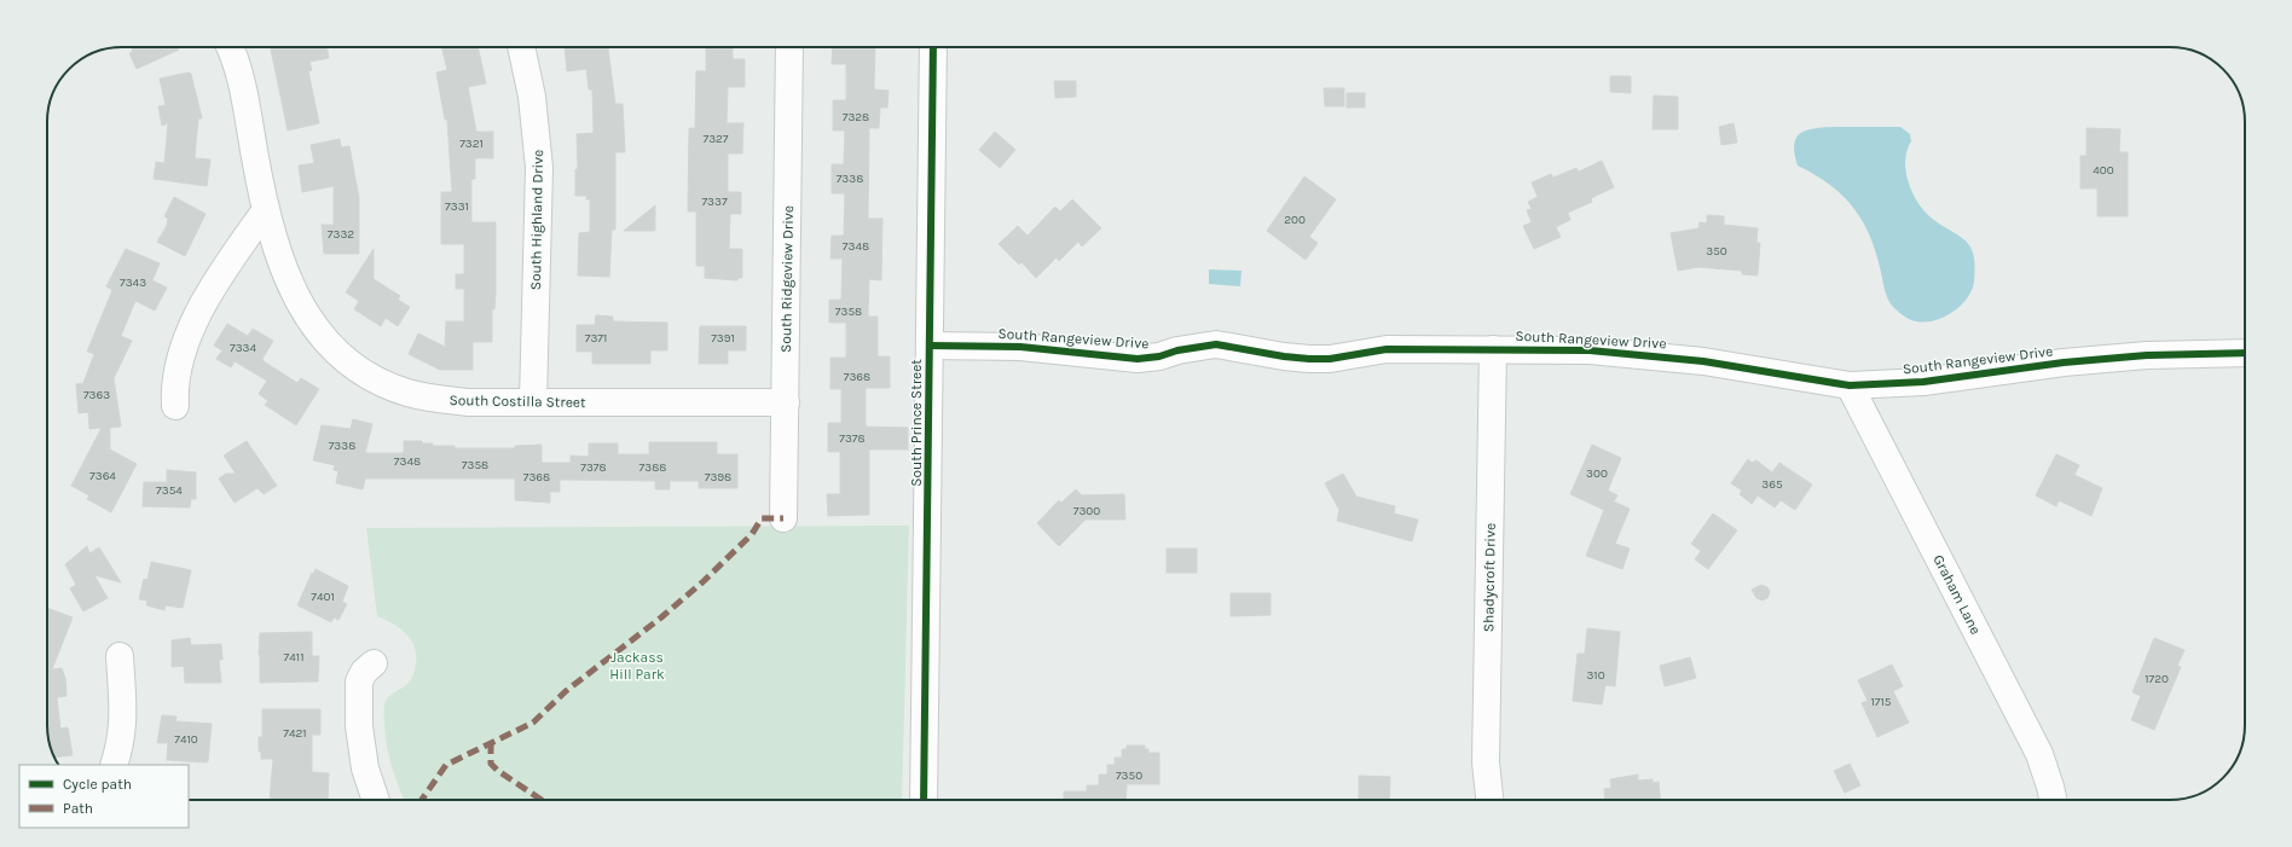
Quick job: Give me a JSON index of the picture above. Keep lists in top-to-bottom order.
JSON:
{
  "streets": {
    "street": [
      "South Highland Drive",
      "South Ridgeview Drive",
      "South Rangeview Drive",
      "South Costilla Street",
      "South Prince Street",
      "Shadycroft Drive",
      "Graham Lane"
    ]
  },
  "crossings": [
    ["South Highland Drive", "South Costilla Street"],
    ["South Ridgeview Drive", "South Costilla Street"],
    ["South Rangeview Drive", "South Prince Street"],
    ["South Rangeview Drive", "Shadycroft Drive"],
    ["South Rangeview Drive", "Graham Lane"]
  ],
  "parks": ["Jackass Hill Park"],
  "house_numbers": [
    "7328",
    "7327",
    "7321",
    "400",
    "7338",
    "7337",
    "7331",
    "200",
    "7332",
    "7348",
    "350",
    "7343",
    "7358",
    "7371",
    "7391",
    "7334",
    "7368",
    "7363",
    "7378",
    "7338",
    "7348",
    "7358",
    "7378",
    "7388",
    "300",
    "7364",
    "7368",
    "7398",
    "365",
    "7354",
    "7300",
    "7401",
    "7411",
    "310",
    "1720",
    "1715",
    "7421",
    "7410",
    "7350"
  ],
  "legend": ["Cycle path", "Path"]
}
